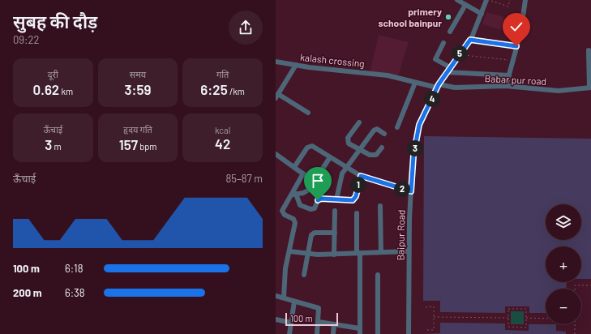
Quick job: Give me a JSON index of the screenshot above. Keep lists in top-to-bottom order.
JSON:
{
  "streets": {
    "street": ["kalash crossing", "Babar pur road", "Baipur Road"]
  },
  "crossings": [
    ["kalash crossing", "Babar pur road"],
    ["Babar pur road", "Baipur Road"]
  ],
  "places": ["primery school bainpur"],
  "scale_bar": "100 m",
  "page": {
    "heading": ["सुबह की दौड़", "09:22"],
    "pins": [
      "5",
      "4",
      "3",
      "1",
      "2"
    ],
    "stats": [
      ["दूरी", "0.62 km"],
      ["समय", "3:59"],
      ["गति", "6:25 /km"],
      ["ऊँचाई", "3 m"],
      ["हृदय गति", "157 bpm"],
      ["kcal", "42"]
    ],
    "chart": ["ऊँचाई", "85–87 m"],
    "map_buttons": ["+", "−"],
    "list": [
      {
        "name": "100 m",
        "note": "6:18"
      },
      {
        "name": "200 m",
        "note": "6:38"
      }
    ],
    "scale": "100 m"
  }
}
